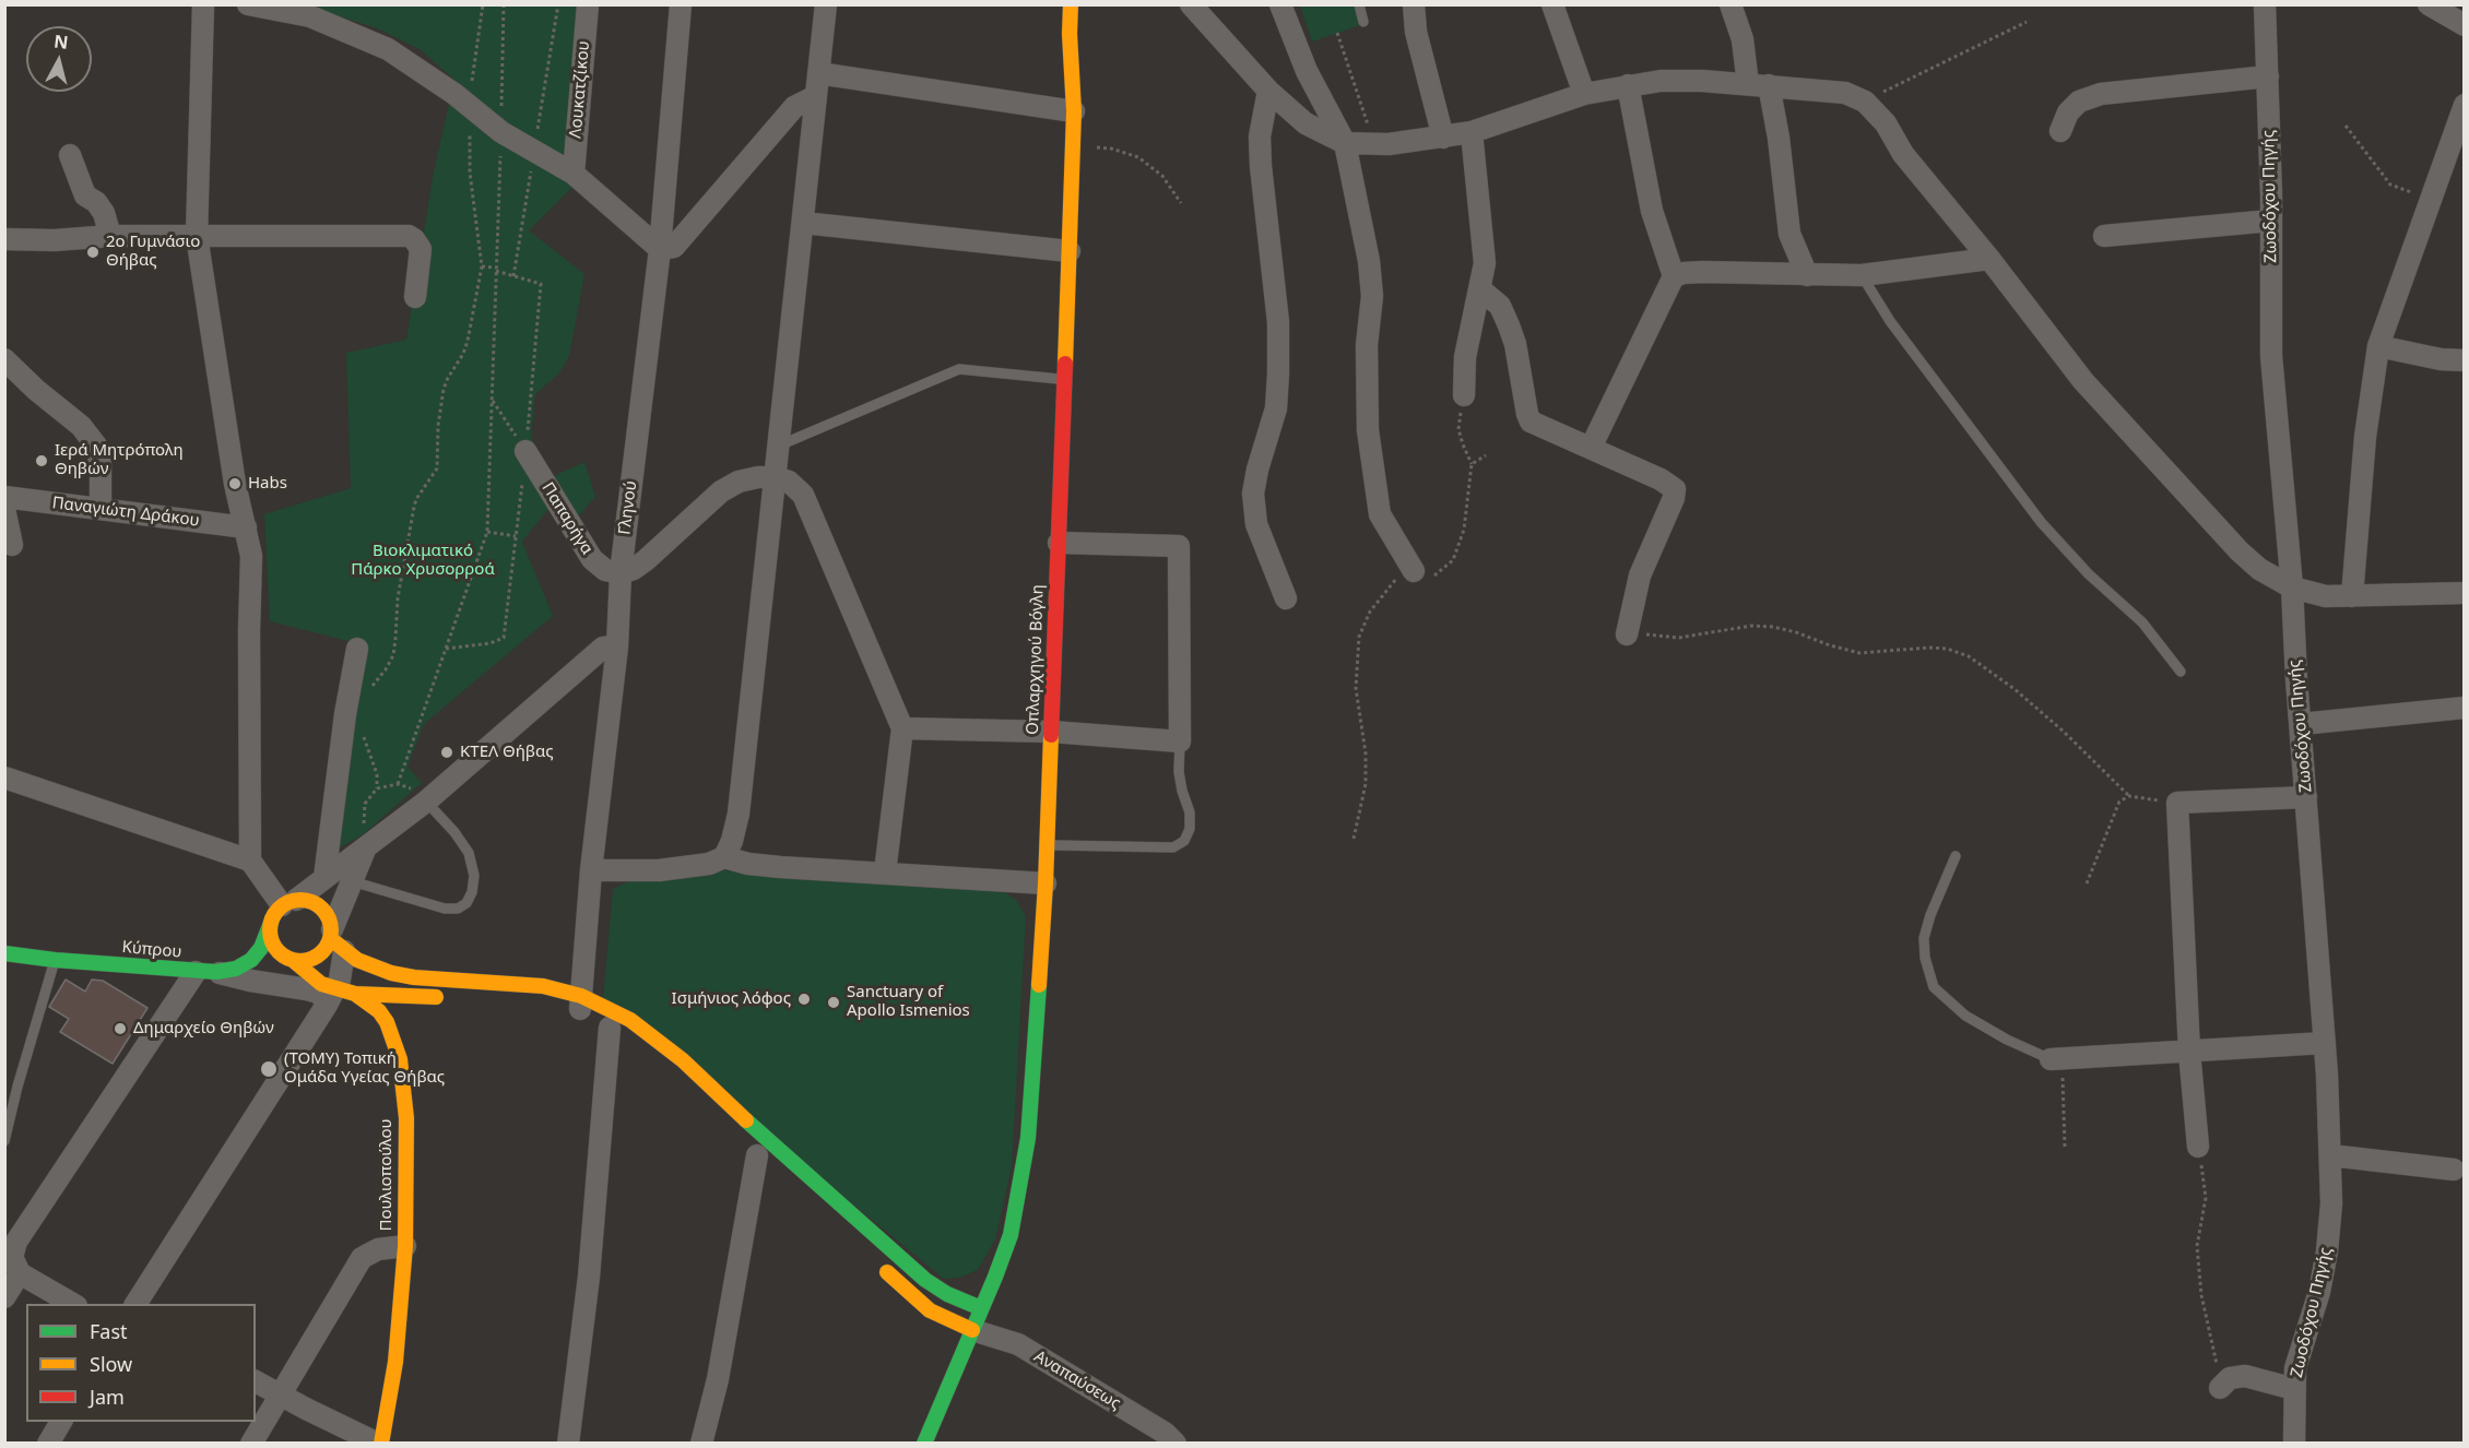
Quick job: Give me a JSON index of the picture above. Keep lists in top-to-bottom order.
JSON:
{
  "streets": {
    "street": [
      "Λουκατζίκου",
      "Ζωοδόχου Πηγής",
      "Γληνού",
      "Παναγιώτη Δράκου",
      "Παπαρήγα",
      "Οπλαρχηγού Βόγλη",
      "Κύπρου",
      "Πουλιοπούλου",
      "Αναπαύσεως"
    ]
  },
  "crossings": [
    ["Γληνού", "Παπαρήγα"],
    ["Οπλαρχηγού Βόγλη", "Αναπαύσεως"],
    ["Κύπρου", "Πουλιοπούλου"]
  ],
  "parks": ["Βιοκλιματικό Πάρκο Χρυσορροά"],
  "places": [
    "2ο Γυμνάσιο Θήβας",
    "Ιερά Μητρόπολη Θηβών",
    "Habs",
    "ΚΤΕΛ Θήβας",
    "Ισμήνιος λόφος",
    "Sanctuary of Apollo Ismenios",
    "Δημαρχείο Θηβών",
    "(ΤΟΜΥ) Τοπική Ομάδα Υγείας Θήβας"
  ],
  "legend": ["Fast", "Slow", "Jam"],
  "north": "top"
}
